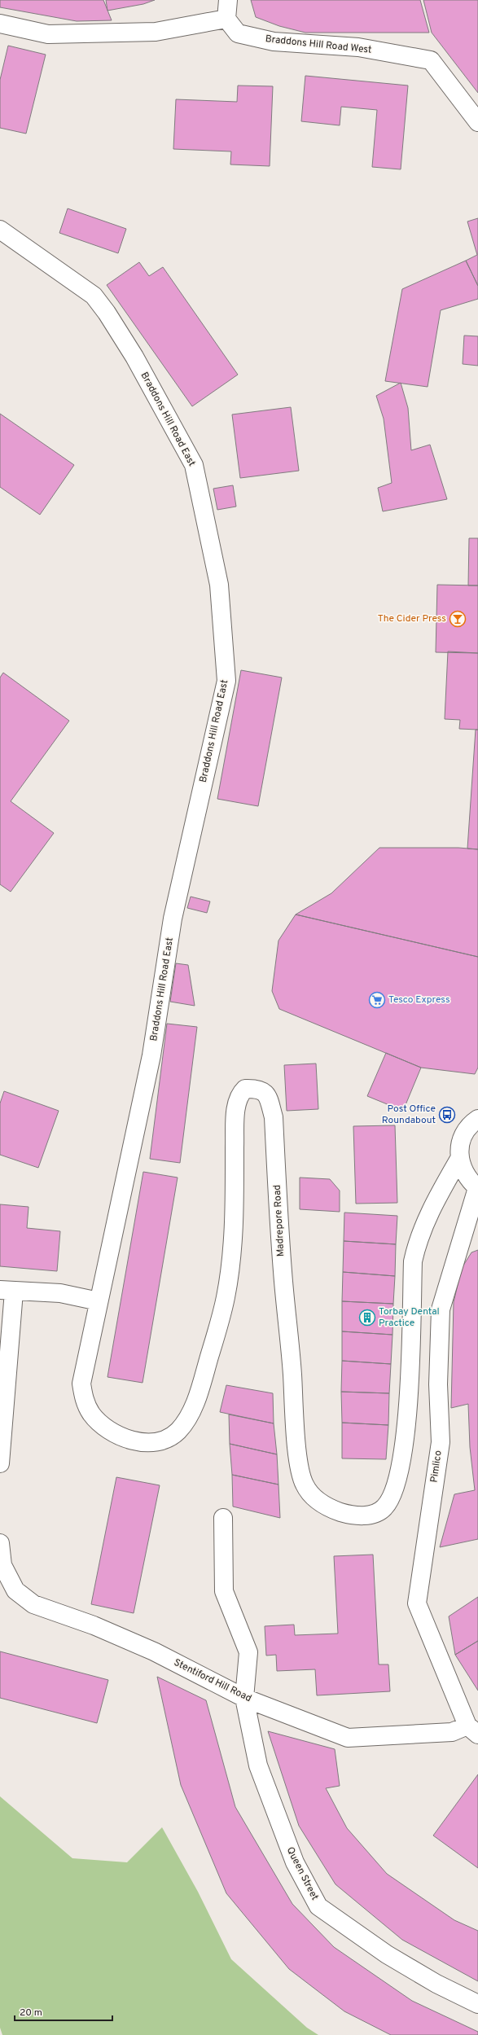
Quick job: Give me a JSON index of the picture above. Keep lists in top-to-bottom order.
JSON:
{
  "streets": {
    "street": [
      "Braddons Hill Road West",
      "Braddons Hill Road East",
      "Madrepore Road",
      "Pimlico",
      "Stentiford Hill Road",
      "Queen Street"
    ]
  },
  "crossings": [
    ["Braddons Hill Road East", "Madrepore Road"],
    ["Madrepore Road", "Pimlico"],
    ["Pimlico", "Stentiford Hill Road"],
    ["Stentiford Hill Road", "Queen Street"]
  ],
  "places": {
    "bar": ["The Cider Press"],
    "supermarket": ["Tesco Express"],
    "bus stop": ["Post Office Roundabout"],
    "building": ["Torbay Dental Practice"]
  },
  "scale_bar": "20 m"
}
